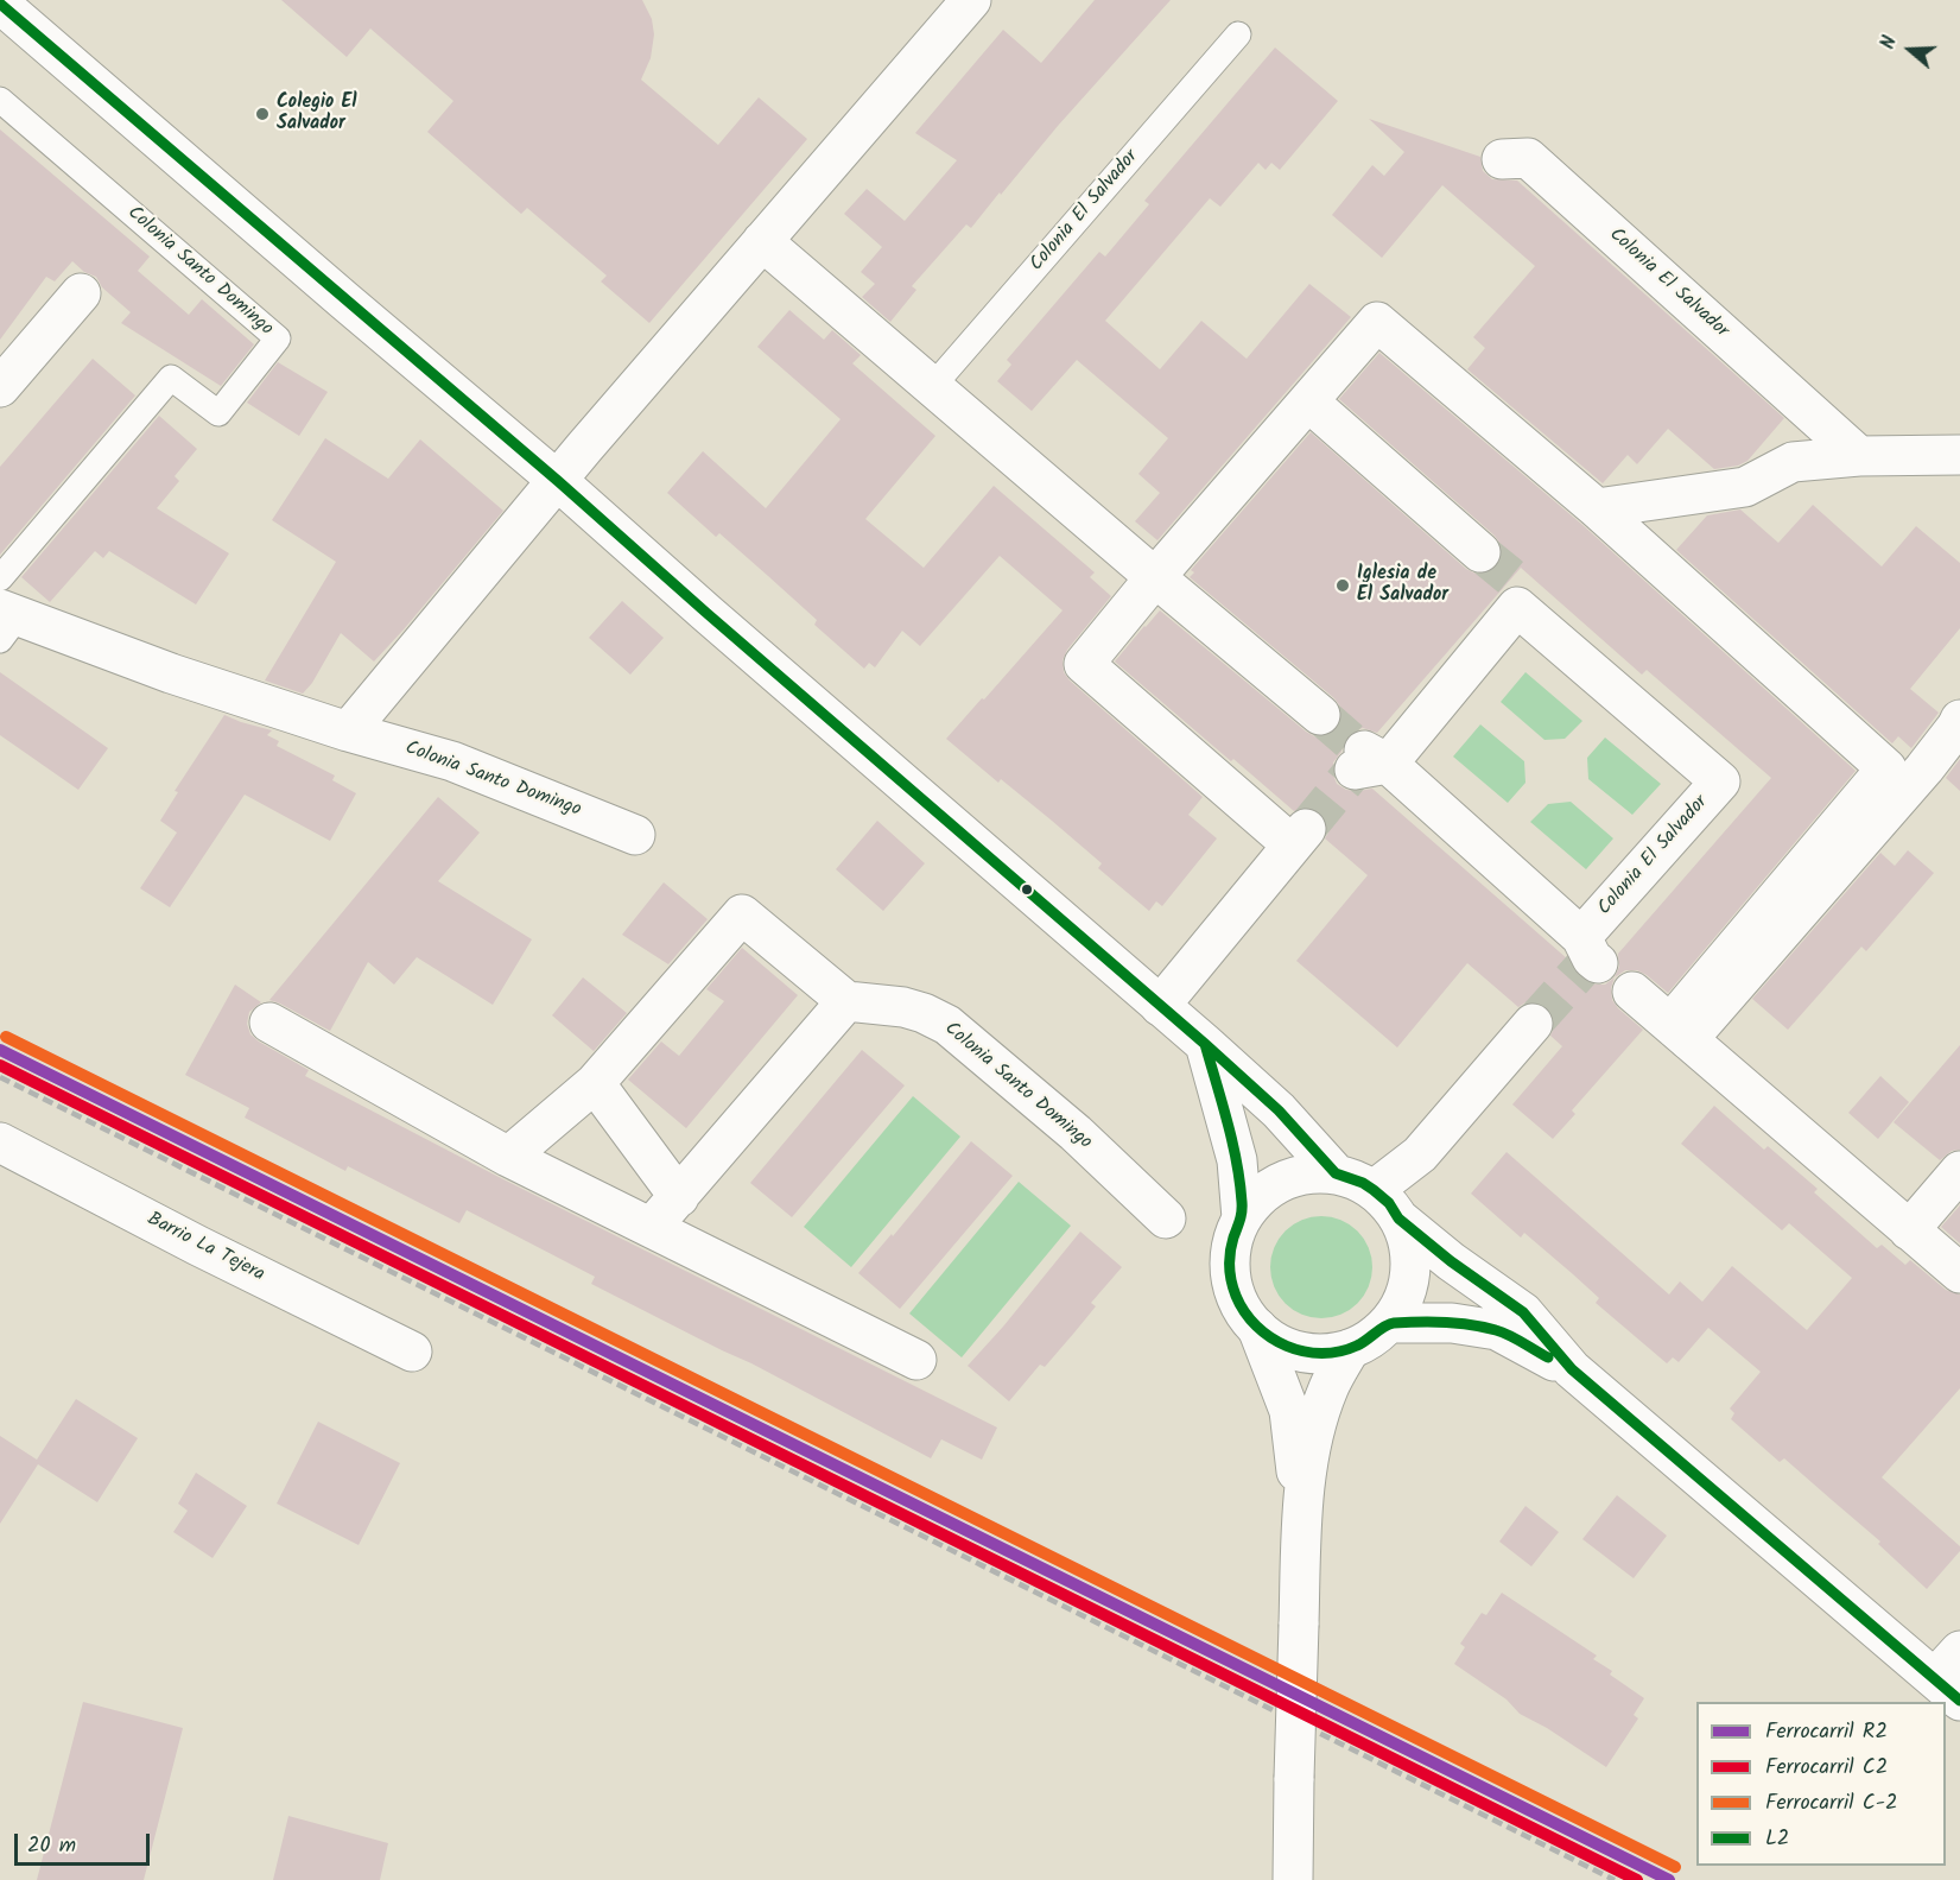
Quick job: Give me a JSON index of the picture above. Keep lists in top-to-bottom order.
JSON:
{
  "streets": {
    "main road": ["Colonia El Salvador", "Colonia Santo Domingo", "Barrio La Tejera"]
  },
  "places": ["Colegio El Salvador", "Iglesia de El Salvador"],
  "lines": [
    "transit line L2",
    "rail line C-2",
    "rail line R2",
    "rail line C2"
  ],
  "legend": [
    "Ferrocarril R2",
    "Ferrocarril C2",
    "Ferrocarril C-2",
    "L2"
  ],
  "scale_bar": "20 m",
  "north": "left"
}
